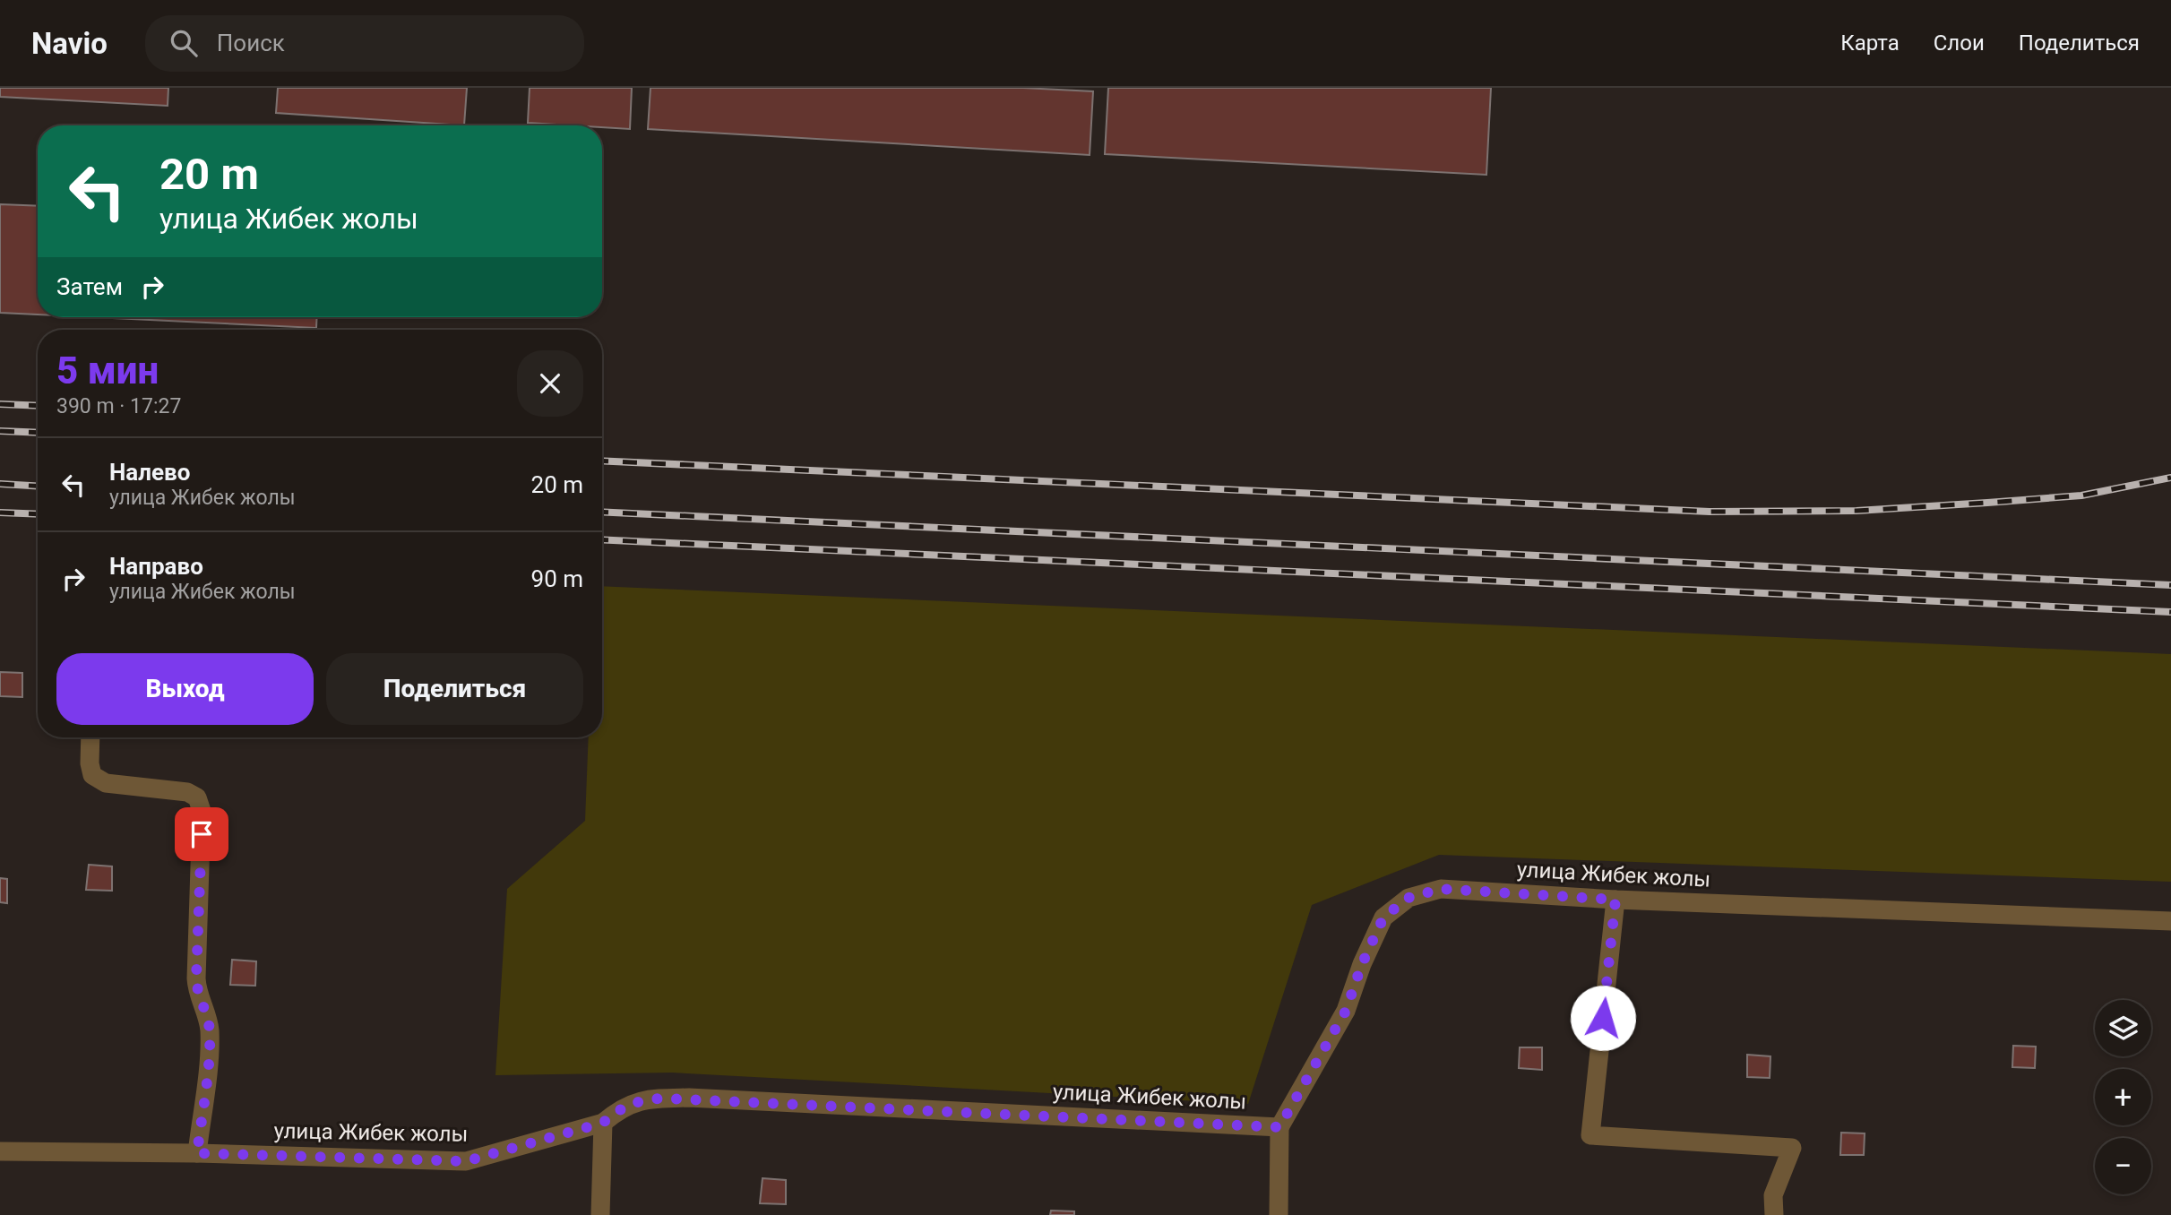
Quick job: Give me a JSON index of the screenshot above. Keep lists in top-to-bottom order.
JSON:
{
  "streets": {
    "street": ["улица Жибек жолы"]
  },
  "page": {
    "header": "Navio",
    "search": "Поиск",
    "nav": ["Карта", "Слои", "Поделиться"],
    "turn": ["20 m", "улица Жибек жолы"],
    "then": "Затем",
    "heading": ["5 мин", "390 m · 17:27"],
    "list": [
      {
        "name": "Налево",
        "note": "улица Жибек жолы",
        "value": "20 m"
      },
      {
        "name": "Направо",
        "note": "улица Жибек жолы",
        "value": "90 m"
      }
    ],
    "buttons": ["Выход", "Поделиться"],
    "map_buttons": ["+", "−"]
  }
}
